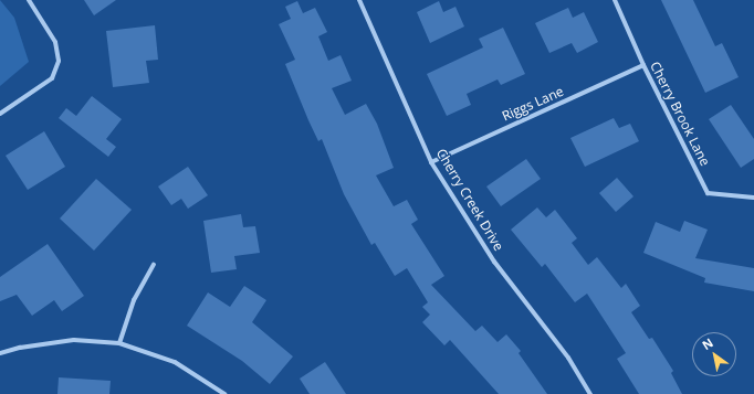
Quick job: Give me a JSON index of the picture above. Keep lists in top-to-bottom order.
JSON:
{
  "streets": {
    "street": ["Riggs Lane", "Cherry Brook Lane", "Cherry Creek Drive"]
  },
  "crossings": [
    ["Riggs Lane", "Cherry Brook Lane"],
    ["Riggs Lane", "Cherry Creek Drive"]
  ],
  "north": "top left"
}
